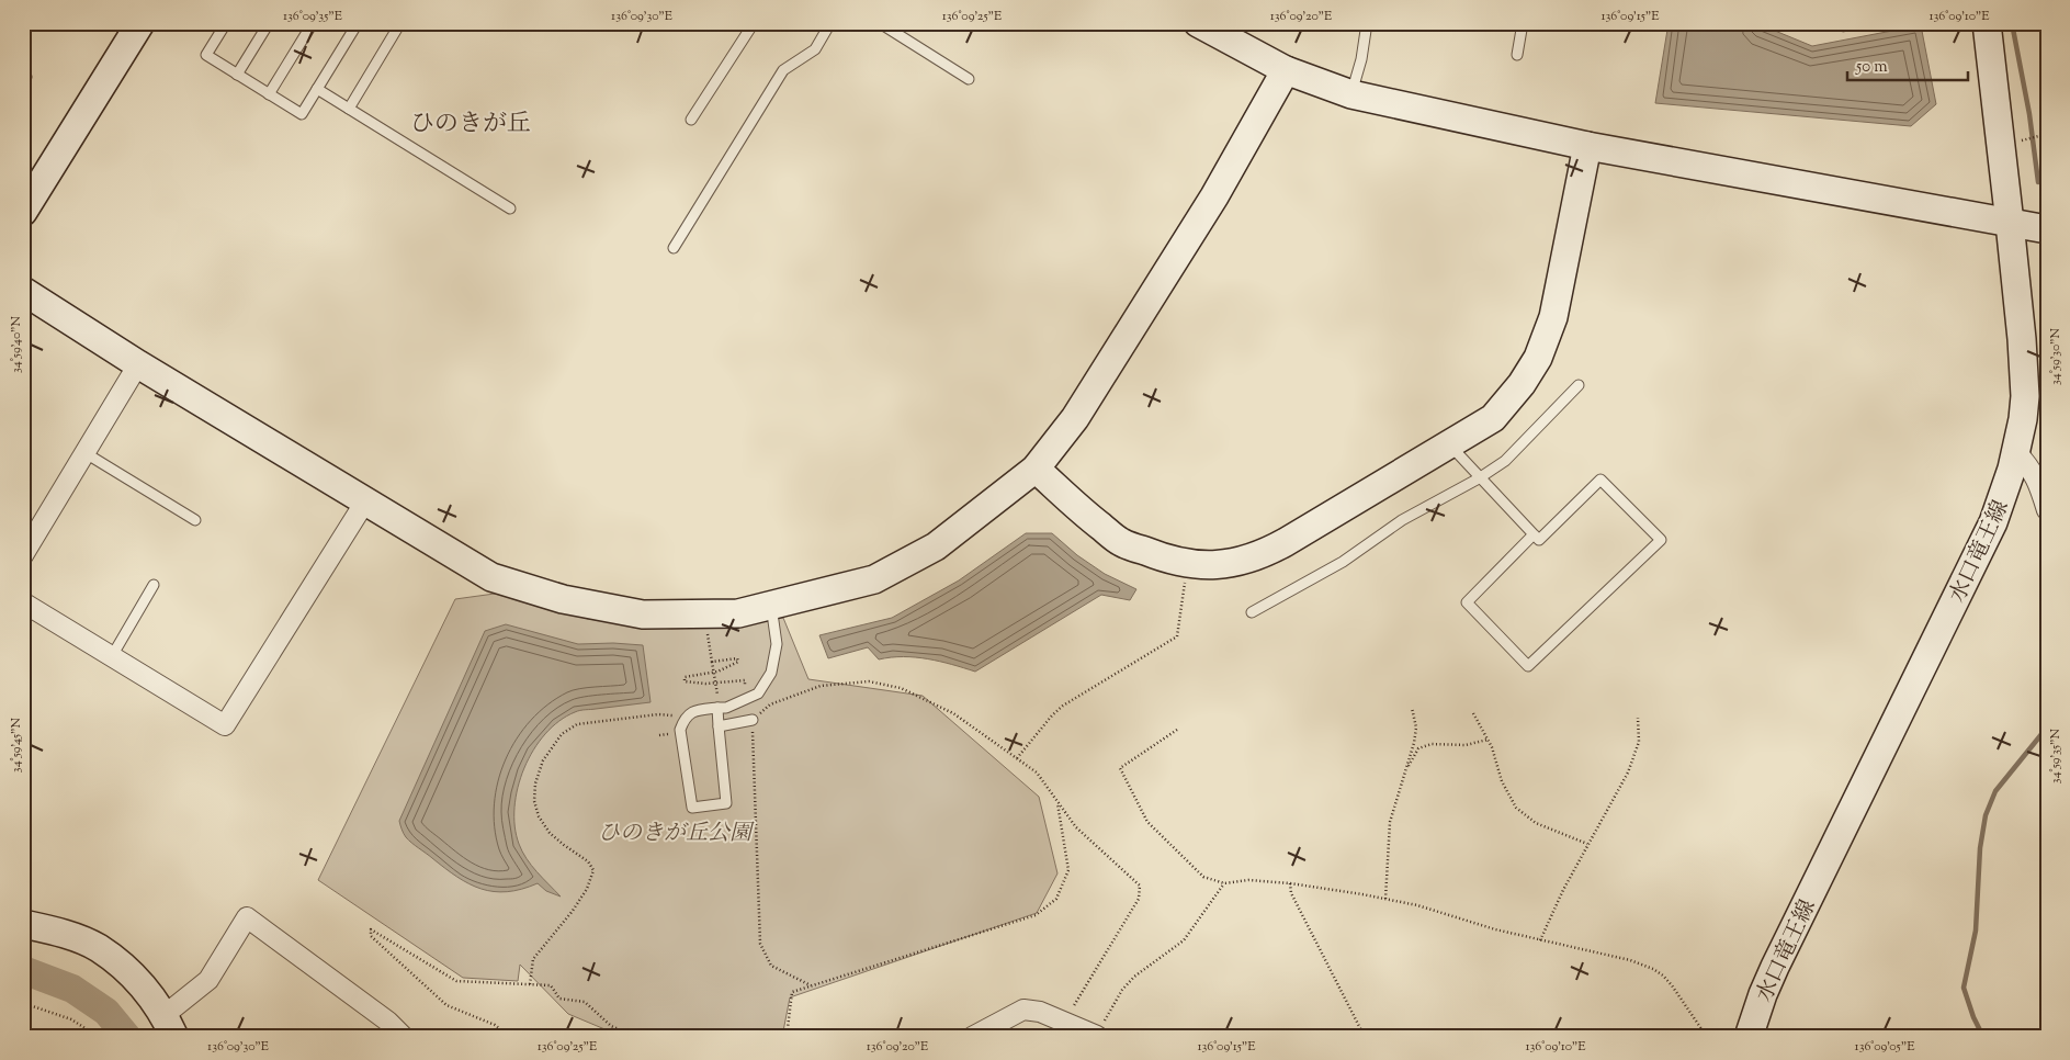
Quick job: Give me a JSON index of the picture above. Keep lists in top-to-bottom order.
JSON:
{
  "streets": {
    "street": ["水口竜王線"]
  },
  "districts": ["ひのきが丘"],
  "parks": ["ひのきが丘公園"],
  "scale_bar": "50 m",
  "coordinates": [
    "136°09'35\"E",
    "136°09'30\"E",
    "136°09'25\"E",
    "136°09'20\"E",
    "136°09'15\"E",
    "136°09'10\"E",
    "34°59'40\"N",
    "34°59'30\"N",
    "34°59'45\"N",
    "34°59'35\"N",
    "136°09'05\"E"
  ]
}
